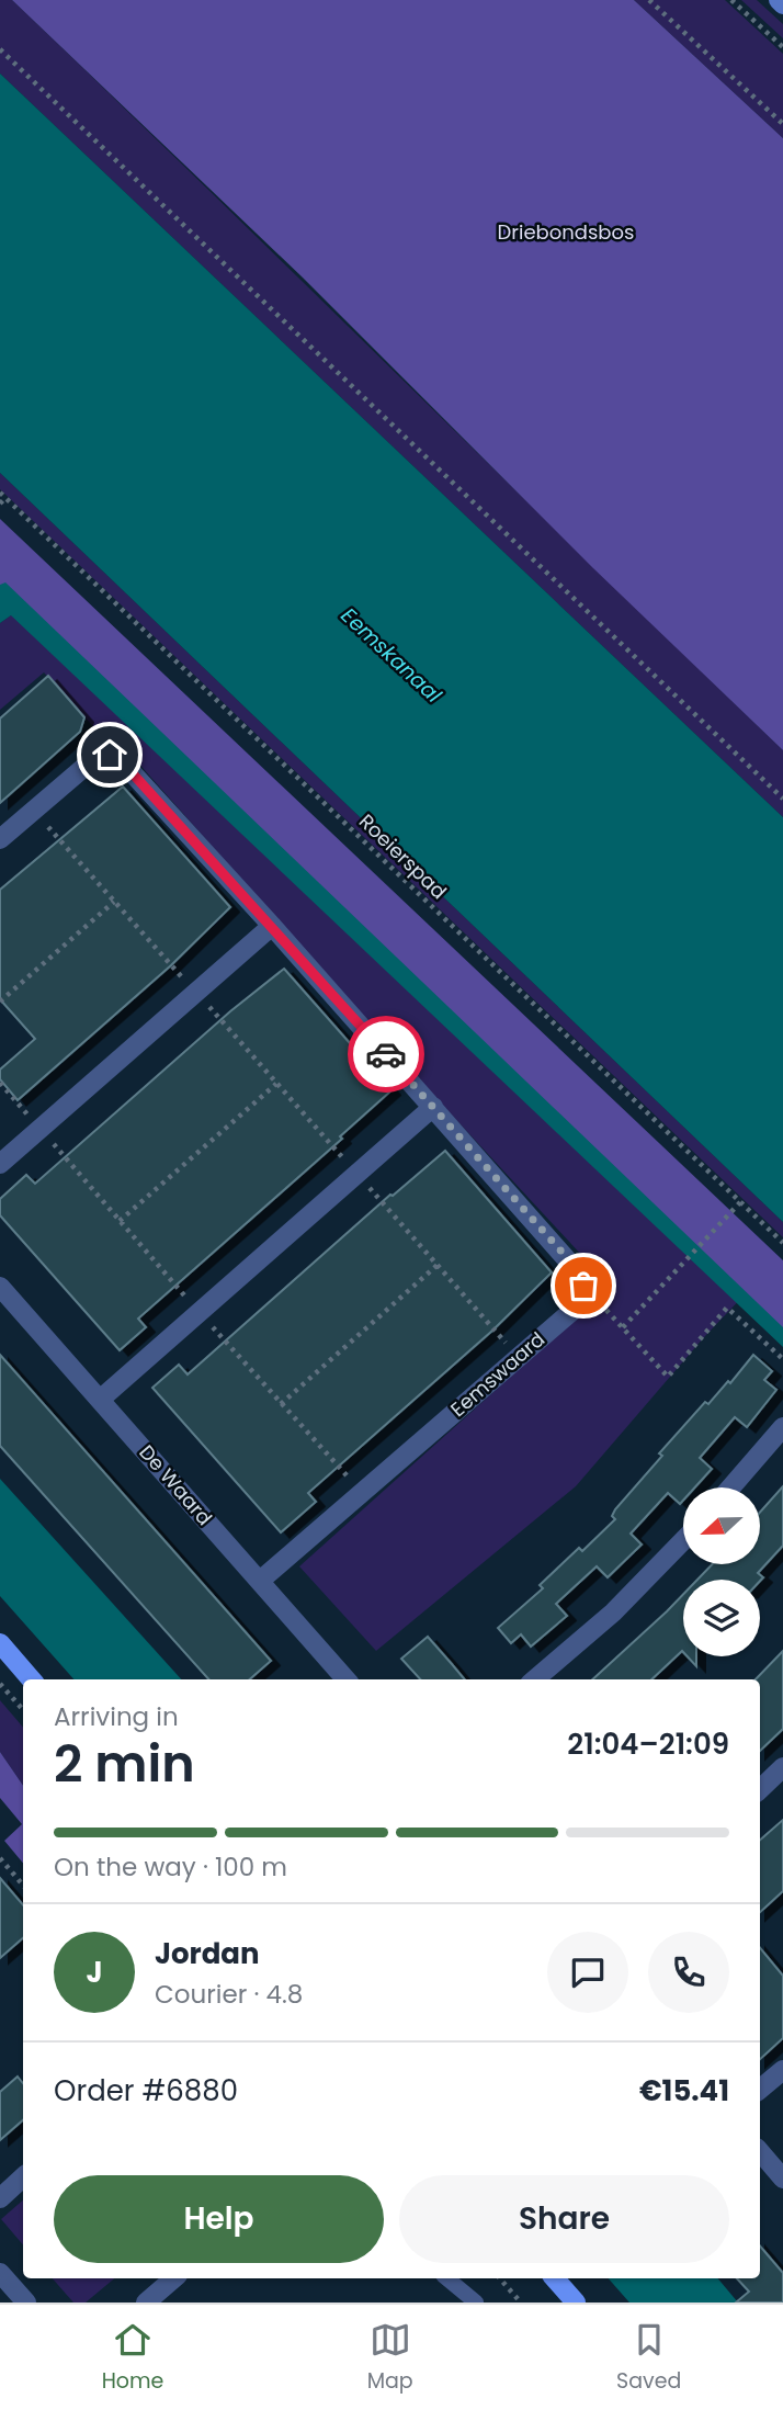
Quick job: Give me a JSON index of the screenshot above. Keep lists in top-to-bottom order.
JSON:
{
  "streets": {
    "street": ["Eemswaard", "De Waard"],
    "path": ["Roeierspad"]
  },
  "crossings": [
    ["Eemswaard", "De Waard"]
  ],
  "water": ["Eemskanaal"],
  "parks": ["Driebondsbos"],
  "north": "left",
  "page": {
    "heading": ["2 min", "Arriving in", "21:04–21:09"],
    "panel": [
      "Jordan",
      "Courier · 4.8",
      "Order #6880",
      "€15.41"
    ],
    "bar": "On the way · 100 m",
    "round": "J",
    "buttons": ["Help", "Share"],
    "tabs": ["Home", "Map", "Saved"]
  }
}
